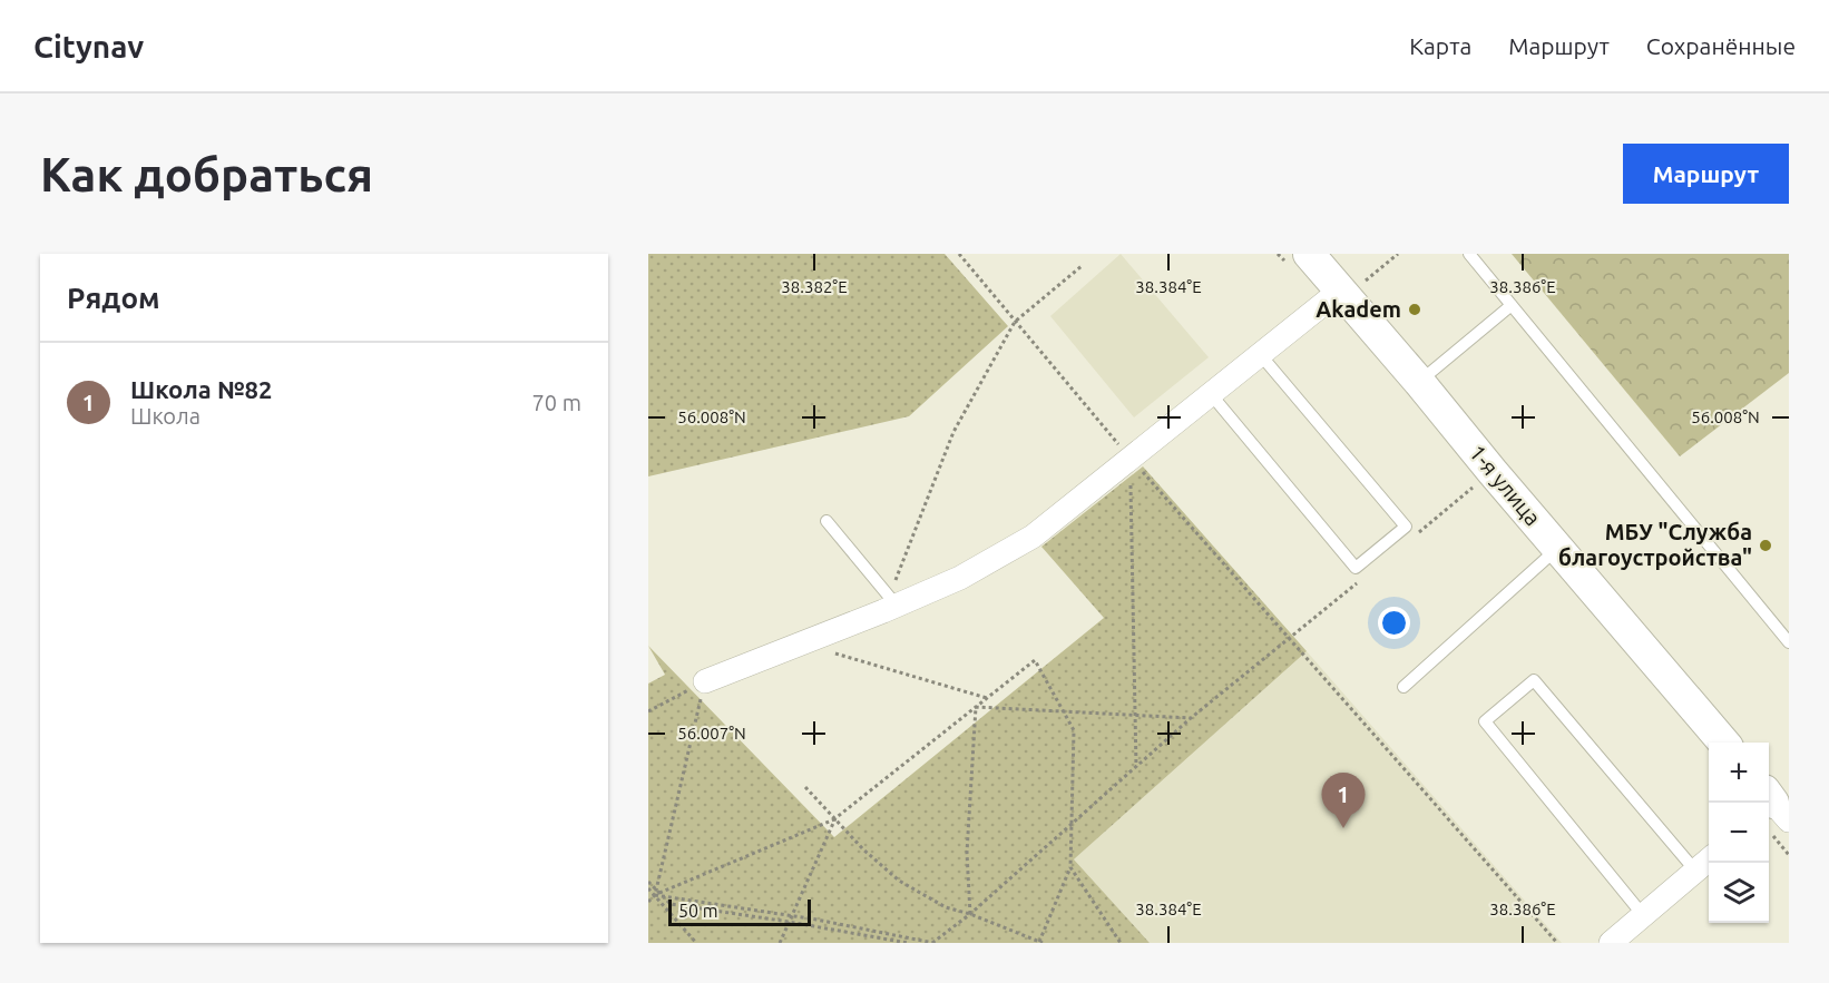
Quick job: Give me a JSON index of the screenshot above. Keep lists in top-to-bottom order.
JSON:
{
  "streets": {
    "street": ["1-я улица"]
  },
  "places": ["Akadem", "МБУ \"Служба благоустройства\""],
  "scale_bar": "50 m",
  "page": {
    "header": "Citynav",
    "nav": ["Карта", "Маршрут", "Сохранённые"],
    "buttons": "Маршрут",
    "title": "Как добраться",
    "heading": "Рядом",
    "list": [
      {
        "mark": "1",
        "name": "Школа №82",
        "note": "Школа",
        "value": "70 m"
      }
    ],
    "map_buttons": ["+", "−"],
    "pins": "1",
    "scale": "50 m"
  },
  "coordinates": [
    "38.382°E",
    "38.384°E",
    "38.386°E",
    "56.008°N",
    "56.007°N"
  ]
}
